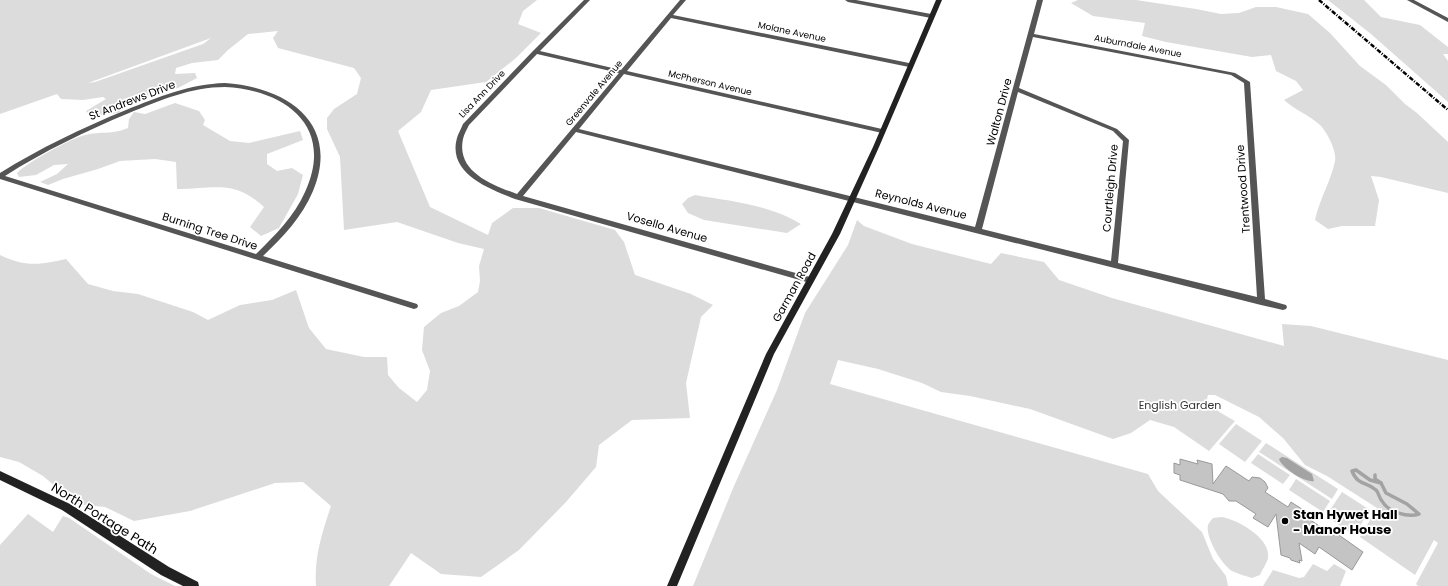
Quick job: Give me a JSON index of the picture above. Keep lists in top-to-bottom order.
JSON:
{
  "streets": {
    "street": [
      "Molane Avenue",
      "Auburndale Avenue",
      "McPherson Avenue",
      "Greenvale Avenue",
      "Lisa Ann Drive",
      "St Andrews Drive",
      "Walton Drive",
      "Courtleigh Drive",
      "Trentwood Drive",
      "Reynolds Avenue",
      "Vosello Avenue",
      "Burning Tree Drive",
      "Garman Road",
      "North Portage Path"
    ]
  },
  "crossings": [
    ["Molane Avenue", "Greenvale Avenue"],
    ["Molane Avenue", "Garman Road"],
    ["Auburndale Avenue", "Walton Drive"],
    ["Auburndale Avenue", "Trentwood Drive"],
    ["McPherson Avenue", "Greenvale Avenue"],
    ["McPherson Avenue", "Lisa Ann Drive"],
    ["McPherson Avenue", "Garman Road"],
    ["Greenvale Avenue", "Lisa Ann Drive"],
    ["Greenvale Avenue", "Reynolds Avenue"],
    ["Greenvale Avenue", "Vosello Avenue"],
    ["Lisa Ann Drive", "Vosello Avenue"],
    ["St Andrews Drive", "Burning Tree Drive"],
    ["Walton Drive", "Courtleigh Drive"],
    ["Walton Drive", "Reynolds Avenue"],
    ["Courtleigh Drive", "Reynolds Avenue"],
    ["Trentwood Drive", "Reynolds Avenue"],
    ["Reynolds Avenue", "Garman Road"],
    ["Vosello Avenue", "Garman Road"]
  ],
  "parks": ["English Garden"],
  "places": ["Stan Hywet Hall - Manor House"]
}
